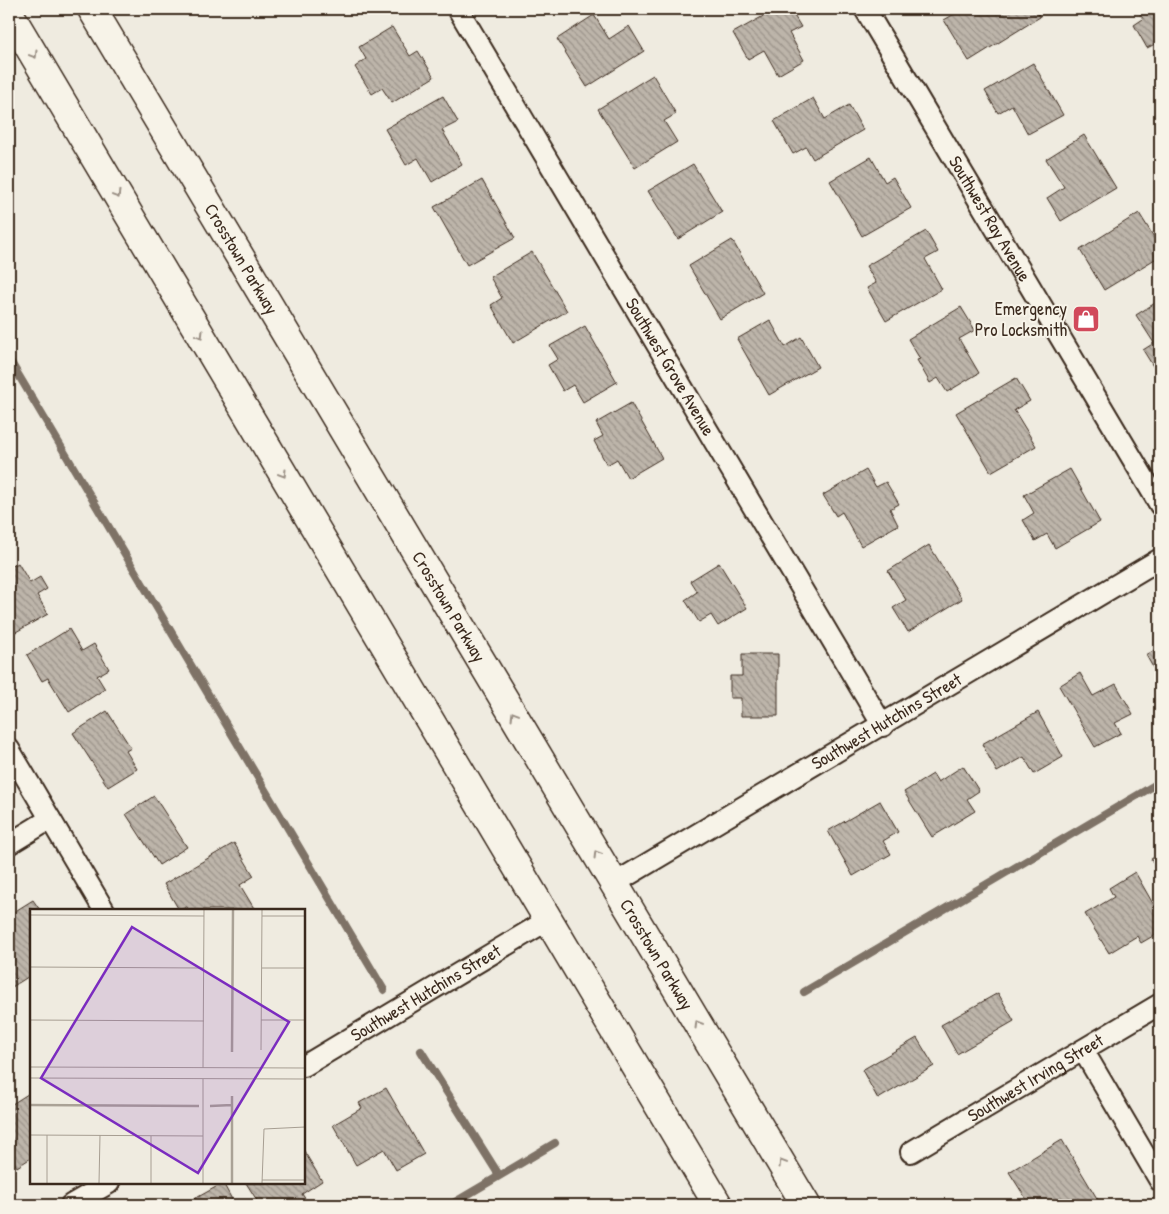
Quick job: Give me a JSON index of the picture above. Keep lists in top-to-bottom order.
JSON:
{
  "streets": {
    "main road": ["Crosstown Parkway"],
    "street": [
      "Southwest Ray Avenue",
      "Southwest Grove Avenue",
      "Southwest Hutchins Street",
      "Southwest Irving Street"
    ]
  },
  "crossings": [
    ["Crosstown Parkway", "Southwest Hutchins Street"],
    ["Southwest Grove Avenue", "Southwest Hutchins Street"]
  ],
  "places": {
    "shop": ["Emergency Pro Locksmith"]
  }
}
